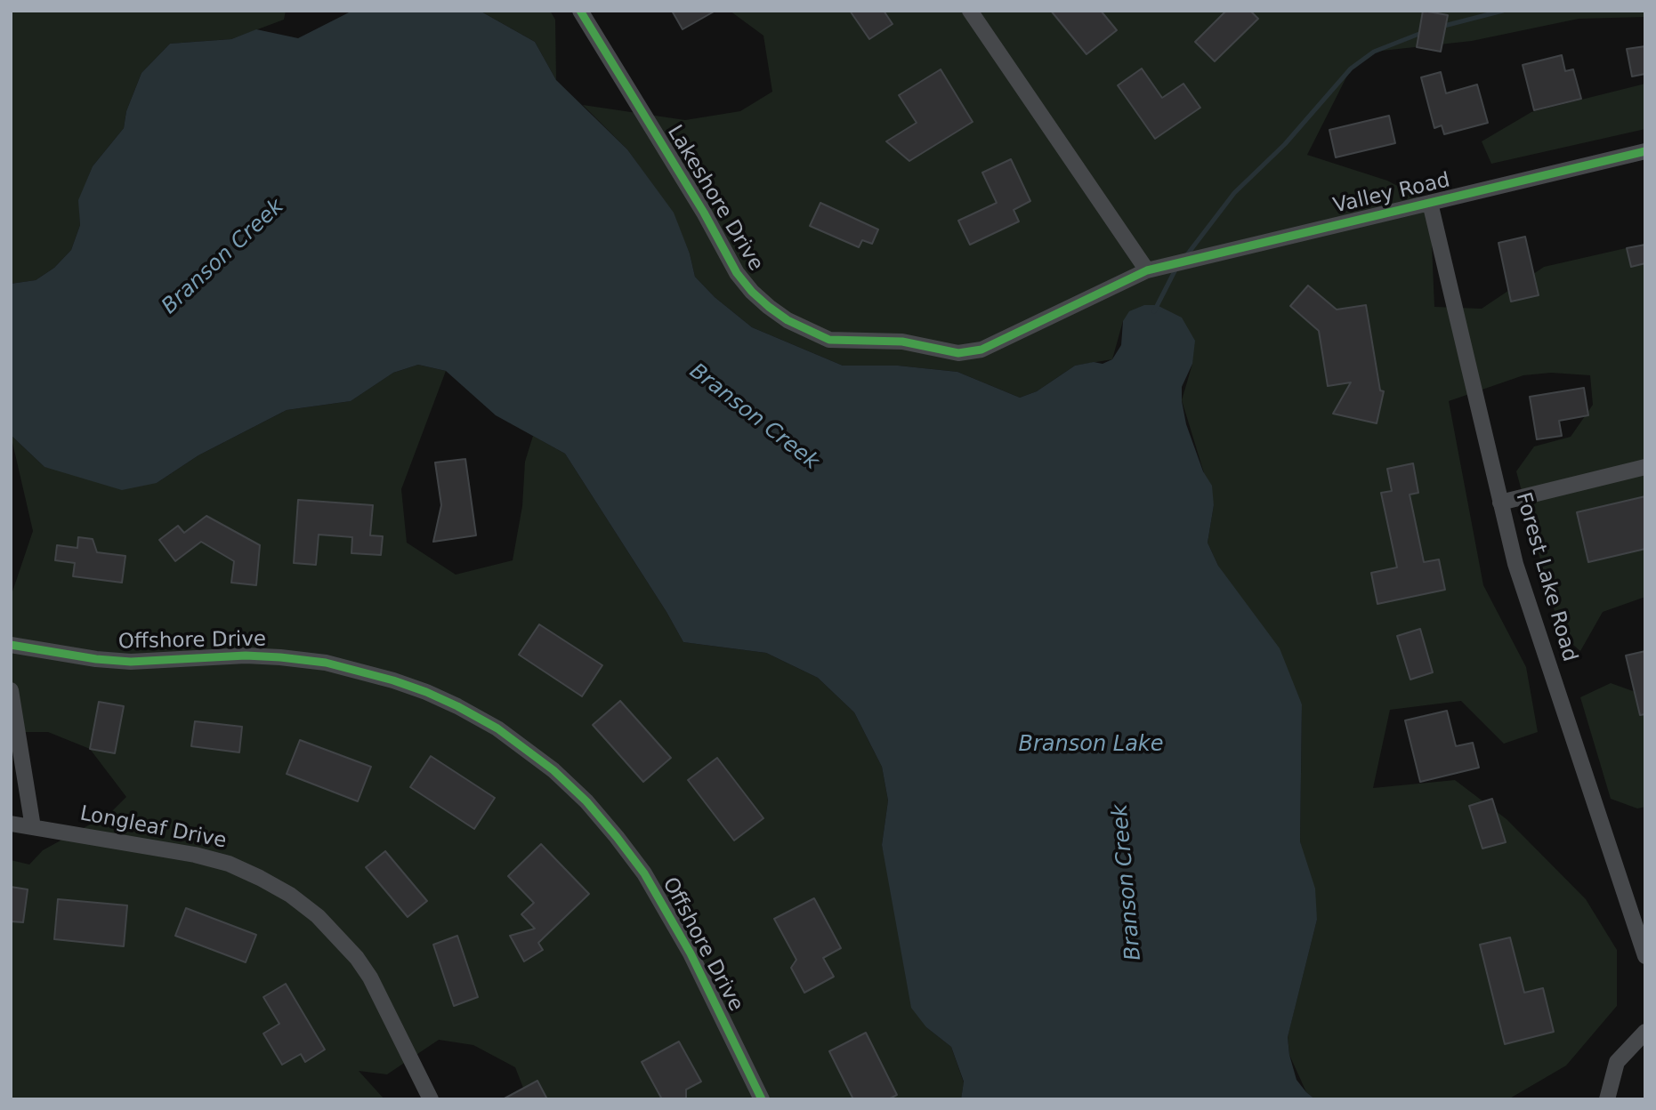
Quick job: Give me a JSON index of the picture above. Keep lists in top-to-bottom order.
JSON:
{
  "streets": {
    "street": [
      "Valley Road",
      "Lakeshore Drive",
      "Forest Lake Road",
      "Offshore Drive",
      "Longleaf Drive"
    ]
  },
  "crossings": [
    ["Valley Road", "Lakeshore Drive"],
    ["Valley Road", "Forest Lake Road"]
  ],
  "water": ["Branson Creek", "Branson Lake"]
}
